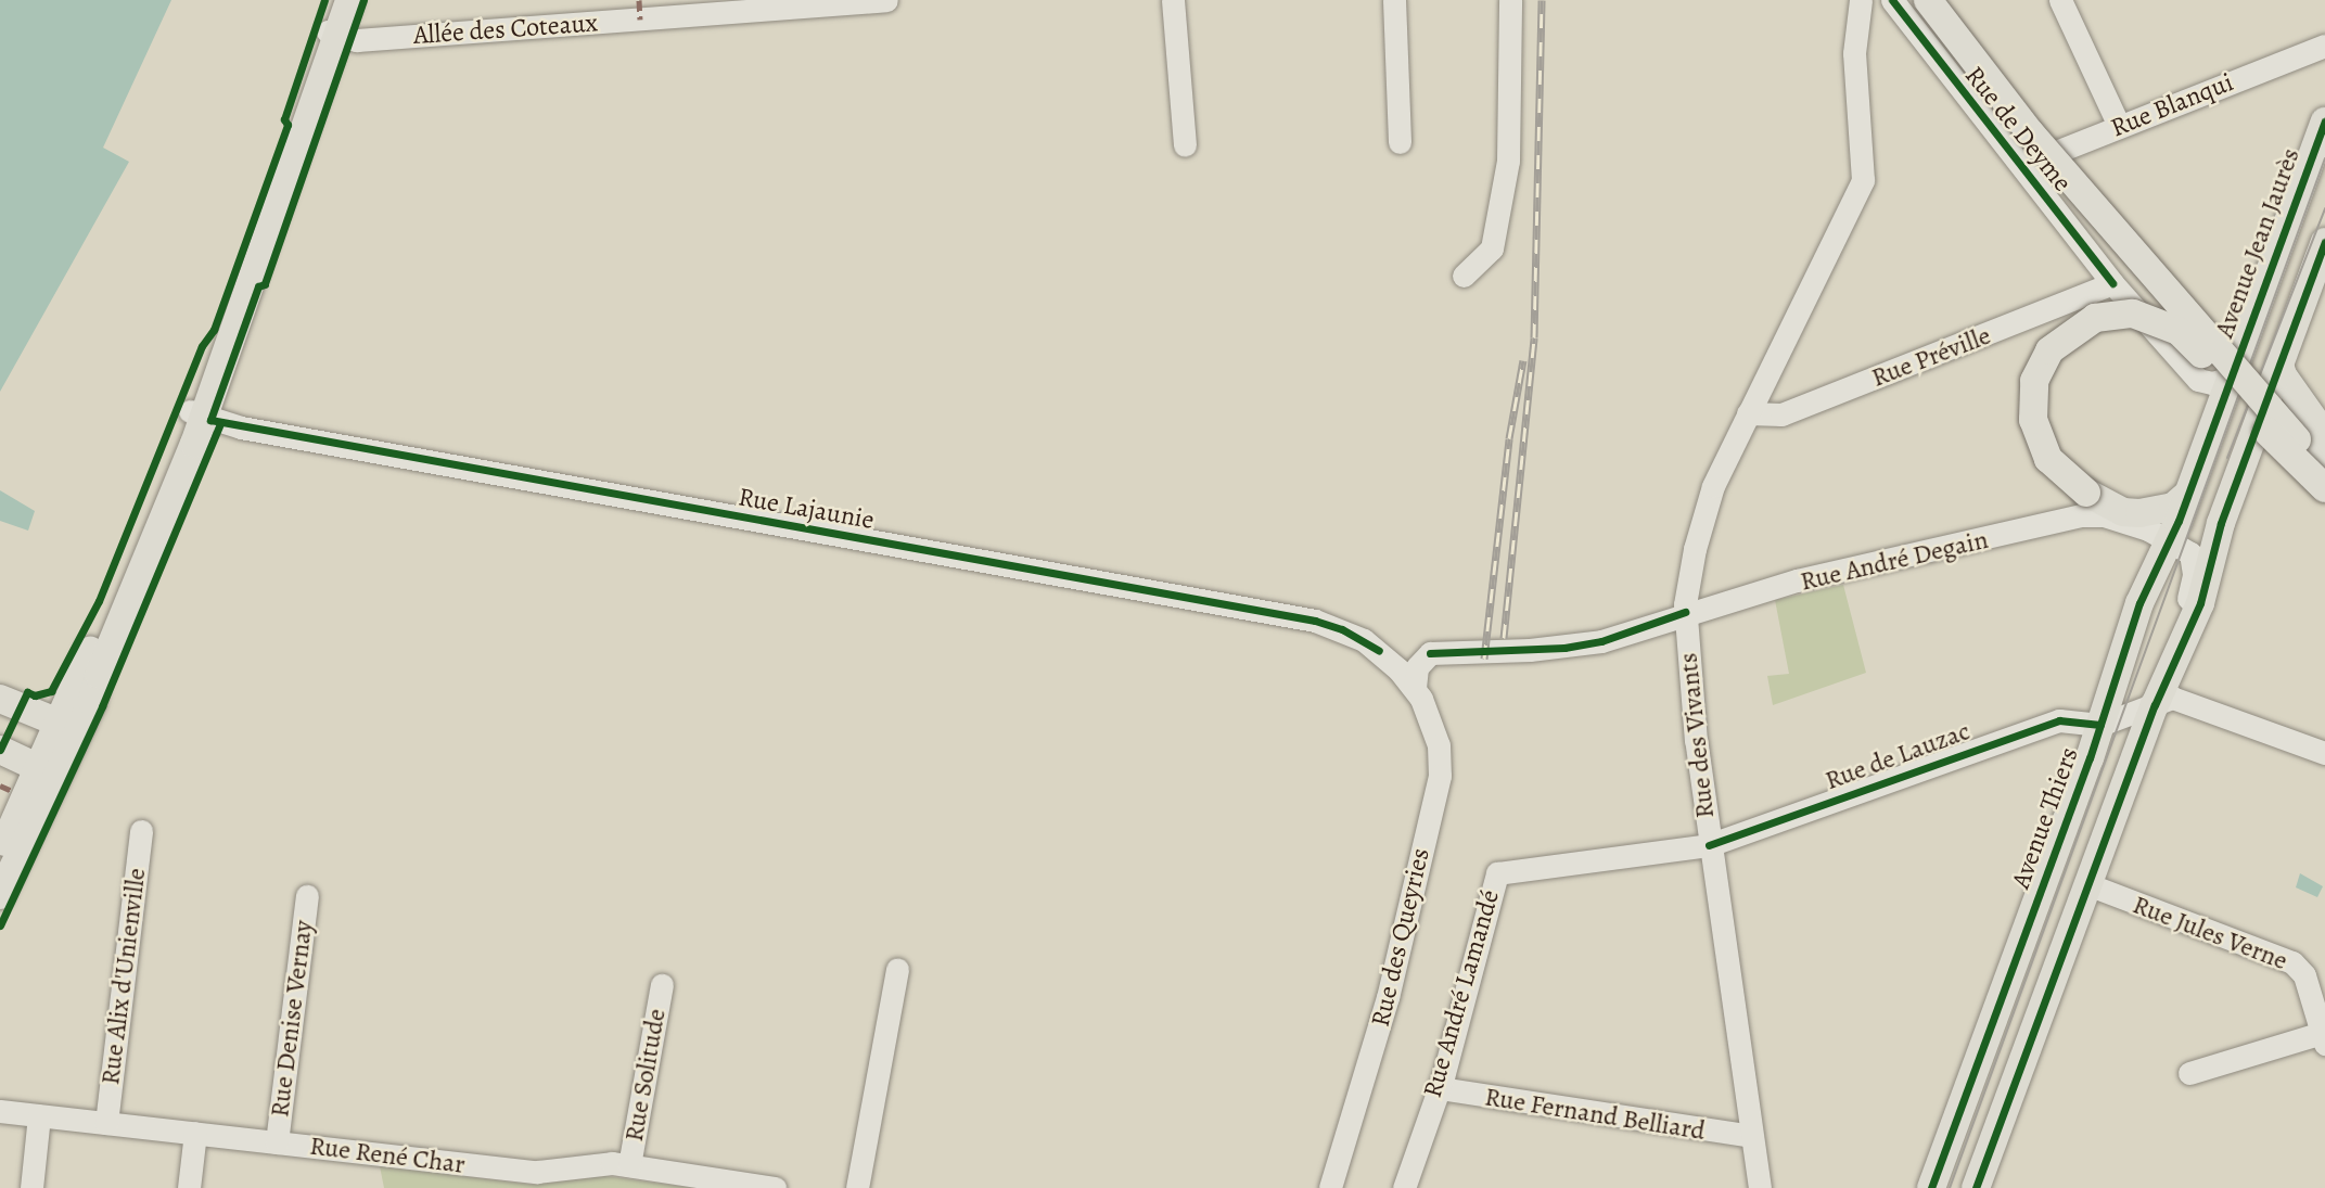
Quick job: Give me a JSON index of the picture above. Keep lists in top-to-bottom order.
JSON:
{
  "streets": {
    "main road": ["Avenue Jean Jaurès", "Avenue Thiers"],
    "street": [
      "Allée des Coteaux",
      "Rue Blanqui",
      "Rue de Deyme",
      "Rue Préville",
      "Rue Lajaunie",
      "Rue André Degain",
      "Rue des Vivants",
      "Rue de Lauzac",
      "Rue Jules Verne",
      "Rue des Queyries",
      "Rue Alix d'Unienville",
      "Rue André Lamandé",
      "Rue Denise Vernay",
      "Rue Solitude",
      "Rue Fernand Belliard",
      "Rue René Char"
    ]
  },
  "crossings": [
    ["Rue Blanqui", "Rue de Deyme"],
    ["Rue de Deyme", "Avenue Jean Jaurès"],
    ["Rue de Deyme", "Rue Préville"],
    ["Rue de Deyme", "Avenue Thiers"],
    ["Avenue Jean Jaurès", "Avenue Thiers"],
    ["Rue Préville", "Rue des Vivants"],
    ["Rue Lajaunie", "Rue André Degain"],
    ["Rue Lajaunie", "Rue des Queyries"],
    ["Rue André Degain", "Rue des Vivants"],
    ["Rue André Degain", "Avenue Thiers"],
    ["Rue André Degain", "Rue des Queyries"],
    ["Rue des Vivants", "Rue de Lauzac"],
    ["Rue des Vivants", "Rue André Lamandé"],
    ["Rue des Vivants", "Rue Fernand Belliard"],
    ["Rue de Lauzac", "Avenue Thiers"],
    ["Rue de Lauzac", "Rue André Lamandé"],
    ["Rue Alix d'Unienville", "Rue René Char"],
    ["Rue André Lamandé", "Rue Fernand Belliard"],
    ["Rue Denise Vernay", "Rue René Char"],
    ["Rue Solitude", "Rue René Char"]
  ]
}
